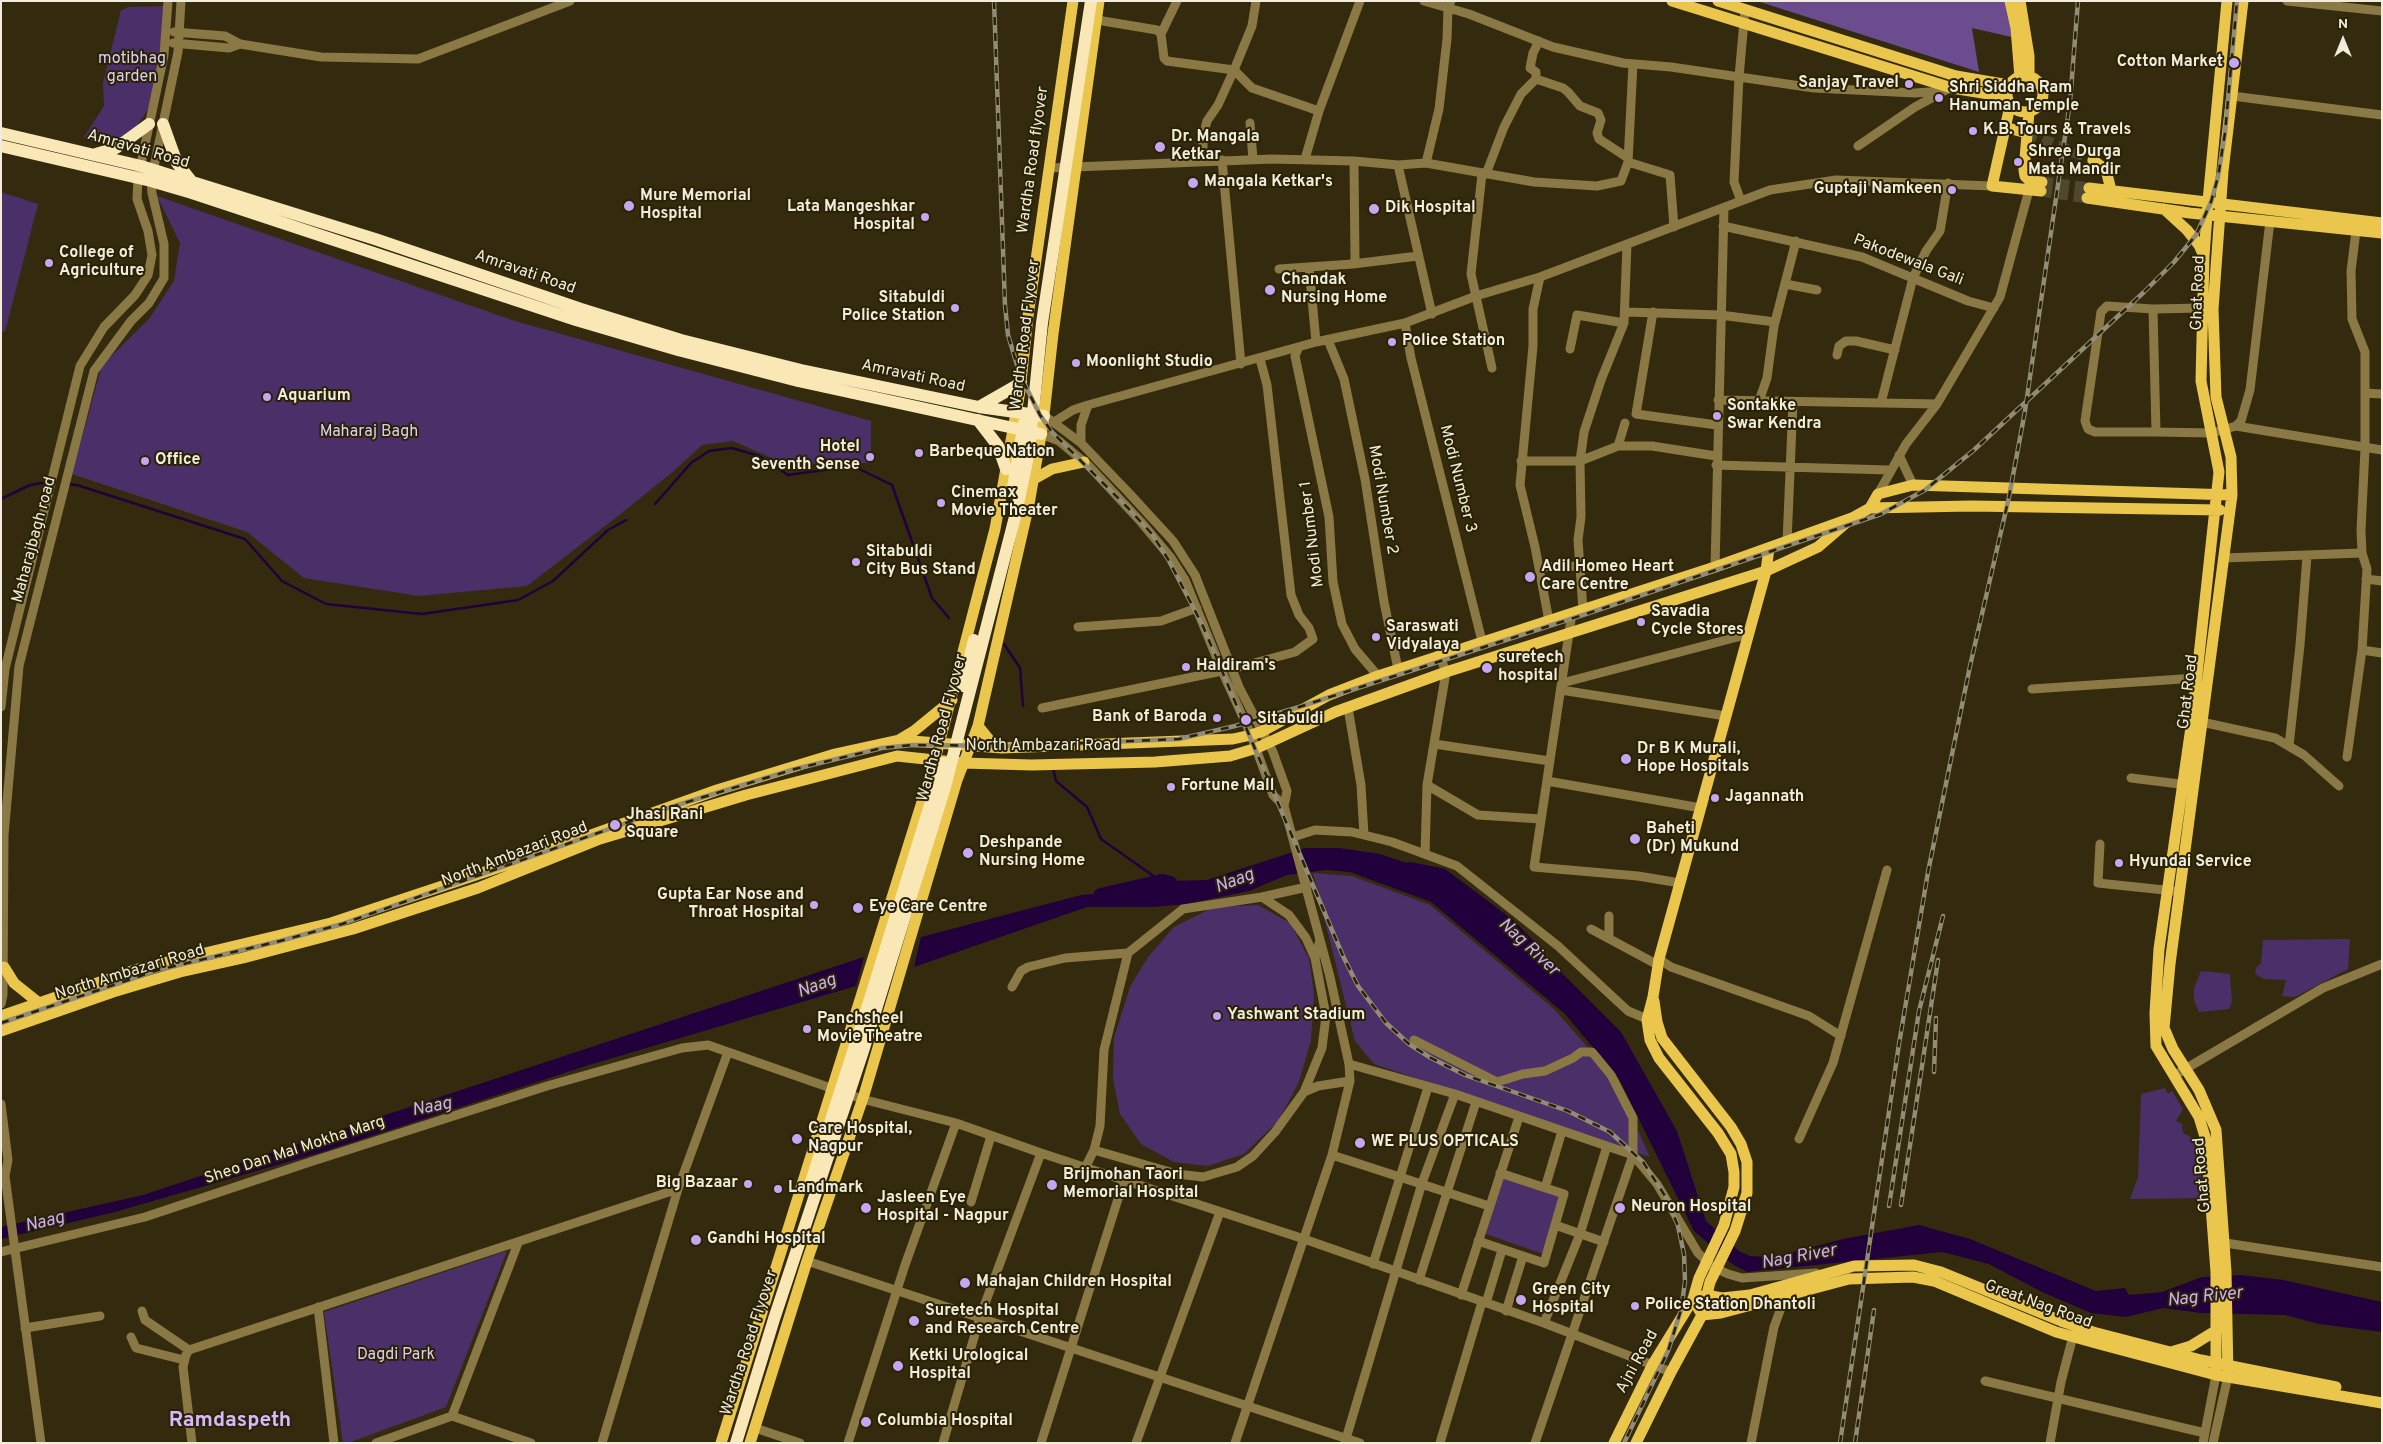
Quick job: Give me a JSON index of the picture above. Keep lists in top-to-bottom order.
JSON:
{
  "streets": {
    "highway": ["Amravati Road", "Wardha Road Flyover"],
    "main road": [
      "Wardha Road flyover",
      "Ghat Road",
      "North Ambazari Road",
      "Great Nag Road",
      "Ajni Road"
    ],
    "street": [
      "Pakodewala Gali",
      "Modi Number 3",
      "Modi Number 2",
      "Modi Number 1",
      "Maharajbagh road",
      "Sheo Dan Mal Mokha Marg"
    ]
  },
  "crossings": [
    ["Amravati Road", "Wardha Road flyover"],
    ["Amravati Road", "Maharajbagh road"],
    ["Wardha Road flyover", "North Ambazari Road"],
    ["Wardha Road flyover", "Sheo Dan Mal Mokha Marg"],
    ["Ghat Road", "Great Nag Road"],
    ["Modi Number 3", "North Ambazari Road"],
    ["Modi Number 2", "North Ambazari Road"],
    ["Modi Number 1", "North Ambazari Road"],
    ["Sheo Dan Mal Mokha Marg", "Ajni Road"]
  ],
  "districts": ["Ramdaspeth"],
  "water": ["Naag", "Nag River"],
  "parks": ["motibhag garden", "Maharaj Bagh", "Dagdi Park"],
  "places": [
    "Cotton Market",
    "Sanjay Travel",
    "Shri Siddha Ram Hanuman Temple",
    "K.B. Tours & Travels",
    "Dr. Mangala Ketkar",
    "Shree Durga Mata Mandir",
    "Mangala Ketkar's",
    "Guptaji Namkeen",
    "Mure Memorial Hospital",
    "Dik Hospital",
    "Lata Mangeshkar Hospital",
    "College of Agriculture",
    "Chandak Nursing Home",
    "Sitabuldi Police Station",
    "Police Station",
    "Moonlight Studio",
    "Aquarium",
    "Sontakke Swar Kendra",
    "Barbeque Nation",
    "Hotel Seventh Sense",
    "Office",
    "Cinemax Movie Theater",
    "Sitabuldi City Bus Stand",
    "Adil Homeo Heart Care Centre",
    "Savadia Cycle Stores",
    "Saraswati Vidyalaya",
    "Haldiram's",
    "suretech hospital",
    "Bank of Baroda",
    "Sitabuldi",
    "Dr B K Murali, Hope Hospitals",
    "Fortune Mall",
    "Jagannath",
    "Jhasi Rani Square",
    "Baheti (Dr) Mukund",
    "Deshpande Nursing Home",
    "Hyundai Service",
    "Gupta Ear Nose and Throat Hospital",
    "Eye Care Centre",
    "Yashwant Stadium",
    "Panchsheel Movie Theatre",
    "Care Hospital, Nagpur",
    "WE PLUS OPTICALS",
    "Big Bazaar",
    "Brijmohan Taori Memorial Hospital",
    "Landmark",
    "Jasleen Eye Hospital - Nagpur",
    "Neuron Hospital",
    "Gandhi Hospital",
    "Mahajan Children Hospital",
    "Green City Hospital",
    "Police Station Dhantoli",
    "Suretech Hospital and Research Centre",
    "Ketki Urological Hospital",
    "Columbia Hospital"
  ],
  "north": "top"
}
